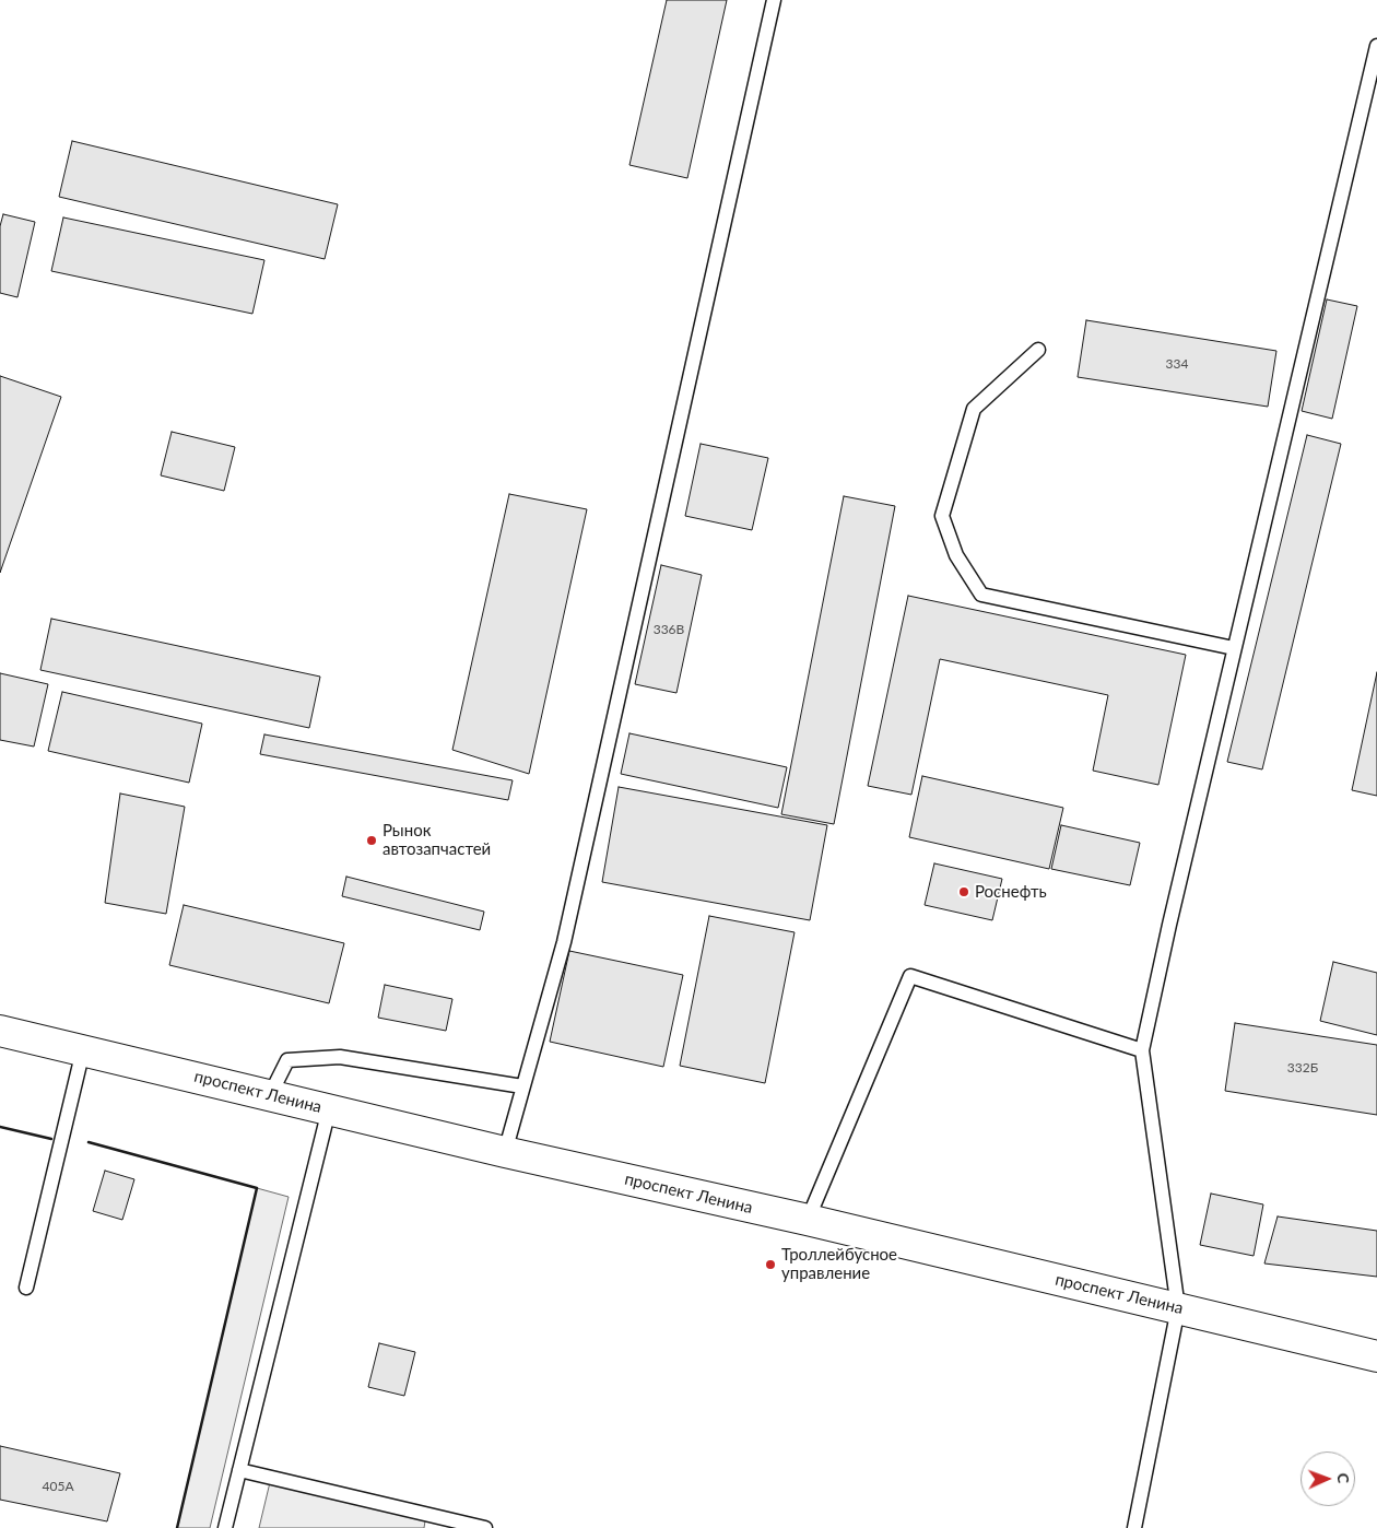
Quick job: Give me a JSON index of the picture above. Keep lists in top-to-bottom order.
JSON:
{
  "streets": {
    "main road": ["проспект Ленина"]
  },
  "places": ["Рынок автозапчастей", "Роснефть", "Троллейбусное управление"],
  "house_numbers": [
    "334",
    "336В",
    "332Б",
    "405А"
  ],
  "north": "right"
}
